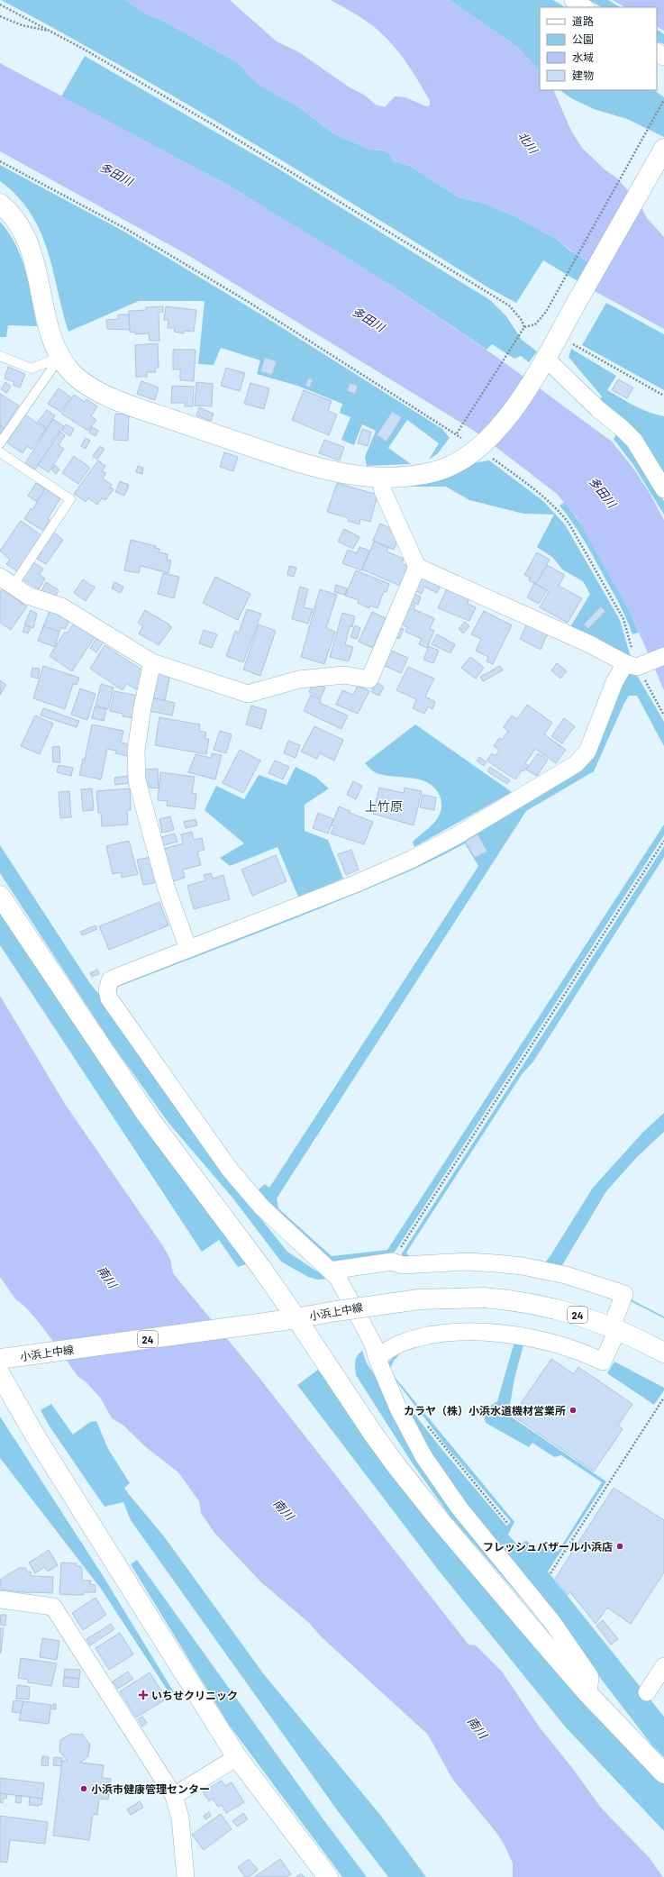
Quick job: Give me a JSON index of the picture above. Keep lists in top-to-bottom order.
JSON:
{
  "streets": {
    "street": ["小浜上中線", "24"]
  },
  "districts": ["上竹原"],
  "water": ["北川", "多田川", "南川"],
  "places": {
    "other": ["カラヤ（株）小浜水道機材営業所", "フレッシュバザール小浜店", "小浜市健康管理センター"],
    "health": ["いちせクリニック"]
  },
  "legend": [
    "道路",
    "公園",
    "水域",
    "建物"
  ]
}
